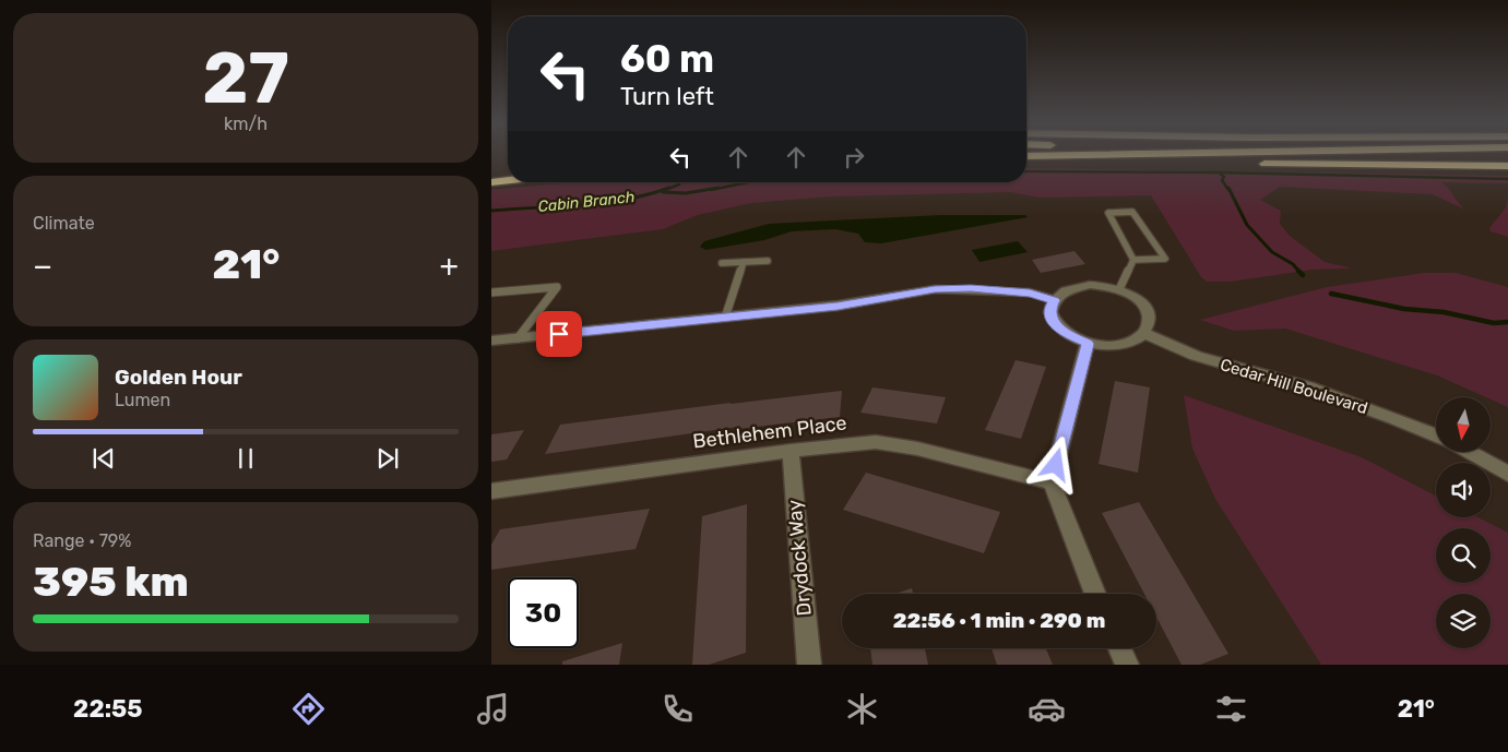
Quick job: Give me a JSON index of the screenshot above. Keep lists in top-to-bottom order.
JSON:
{
  "streets": {
    "street": ["Cedar Hill Boulevard", "Bethlehem Place", "Drydock Way"]
  },
  "crossings": [
    ["Bethlehem Place", "Drydock Way"]
  ],
  "water": ["Cabin Branch"],
  "north": "bottom",
  "page": {
    "tile": [
      ["27", "km/h"],
      "Climate",
      ["Range · 79%", "395 km"]
    ],
    "turn": ["60 m", "Turn left"],
    "heat": ["−", "21°", "+"],
    "song": ["Golden Hour", "Lumen"],
    "limit": "30",
    "trip": "22:56 · 1 min · 290 m",
    "tabs": ["22:55", "21°"]
  }
}
